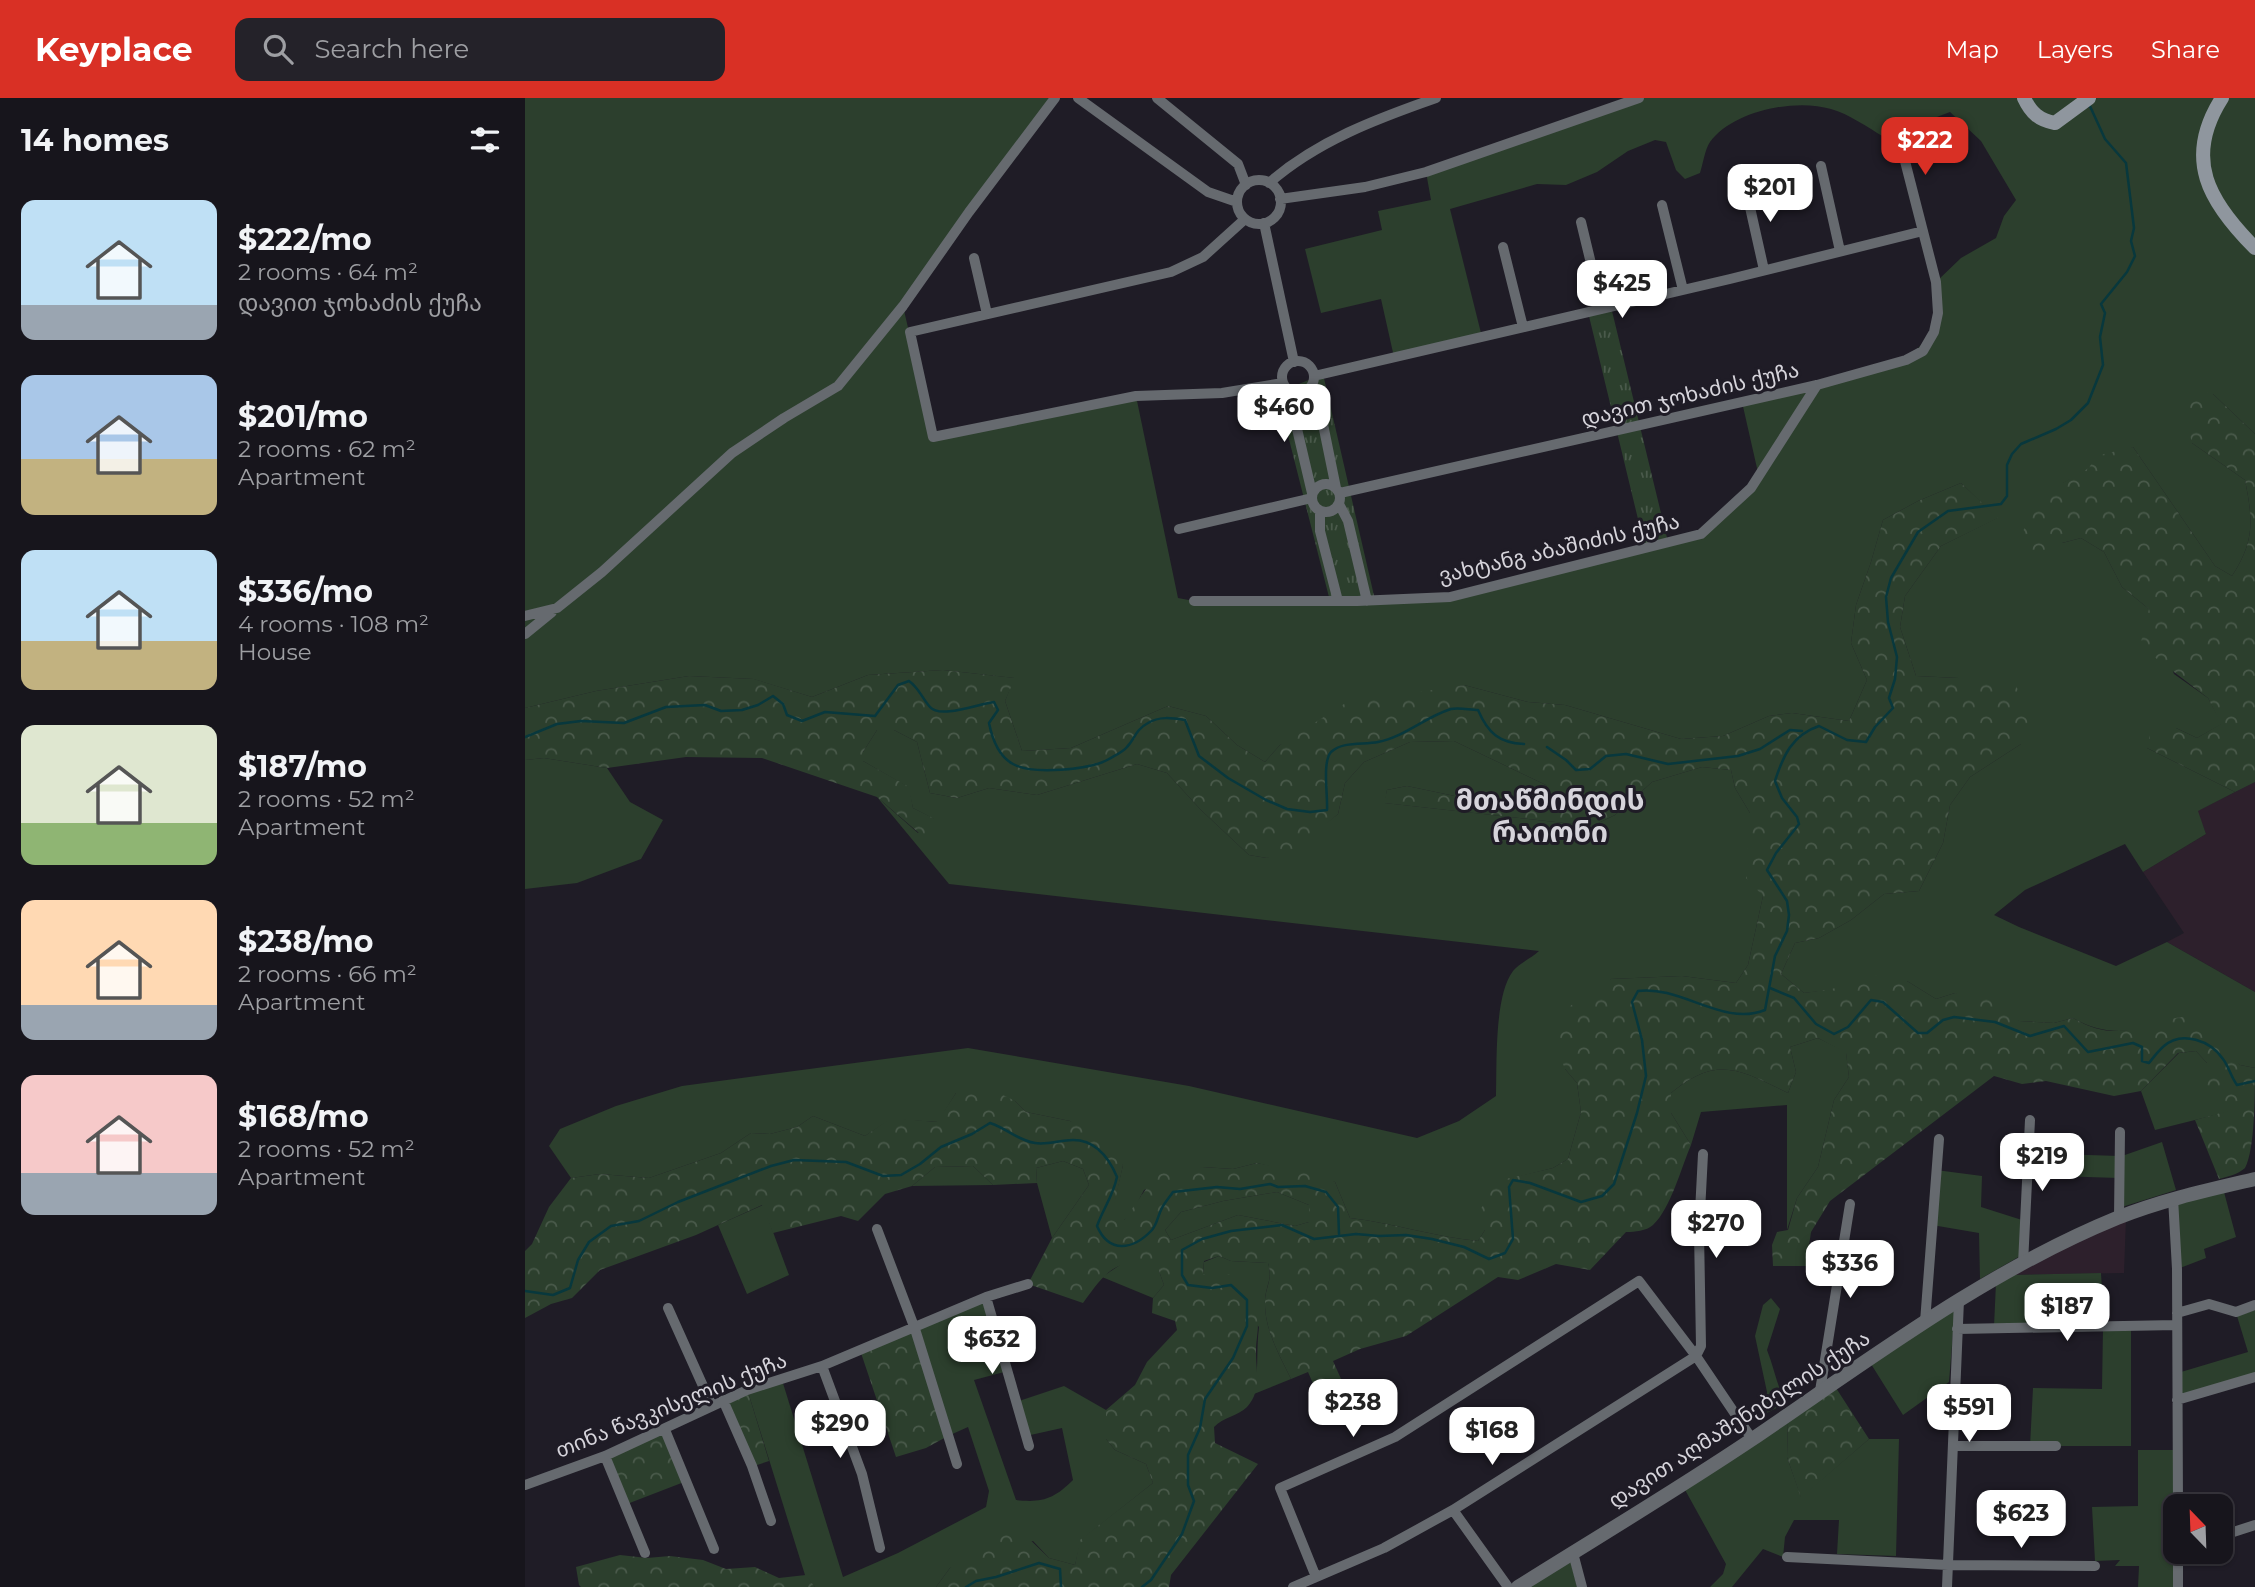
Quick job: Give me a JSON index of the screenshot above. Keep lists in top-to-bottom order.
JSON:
{
  "streets": {
    "street": [
      "დავით ჯოხაძის ქუჩა",
      "ვახტანგ აბაშიძის ქუჩა",
      "თინა წავკისელის ქუჩა",
      "დავით აღმაშენებელის ქუჩა"
    ]
  },
  "crossings": [
    ["დავით ჯოხაძის ქუჩა", "ვახტანგ აბაშიძის ქუჩა"]
  ],
  "districts": ["მთაწმინდის რაიონი"],
  "north": "top left",
  "page": {
    "header": "Keyplace",
    "search": "Search here",
    "nav": ["Map", "Layers", "Share"],
    "heading": "14 homes",
    "price": [
      "$222",
      "$201",
      "$425",
      "$460",
      "$219",
      "$270",
      "$336",
      "$187",
      "$632",
      "$238",
      "$591",
      "$290",
      "$168",
      "$623"
    ],
    "list": [
      {
        "name": "$222/mo",
        "note": "2 rooms · 64 m² · დავით ჯოხაძის ქუჩა"
      },
      {
        "name": "$201/mo",
        "note": "2 rooms · 62 m² · Apartment"
      },
      {
        "name": "$336/mo",
        "note": "4 rooms · 108 m² · House"
      },
      {
        "name": "$187/mo",
        "note": "2 rooms · 52 m² · Apartment"
      },
      {
        "name": "$238/mo",
        "note": "2 rooms · 66 m² · Apartment"
      },
      {
        "name": "$168/mo",
        "note": "2 rooms · 52 m² · Apartment"
      }
    ]
  }
}
